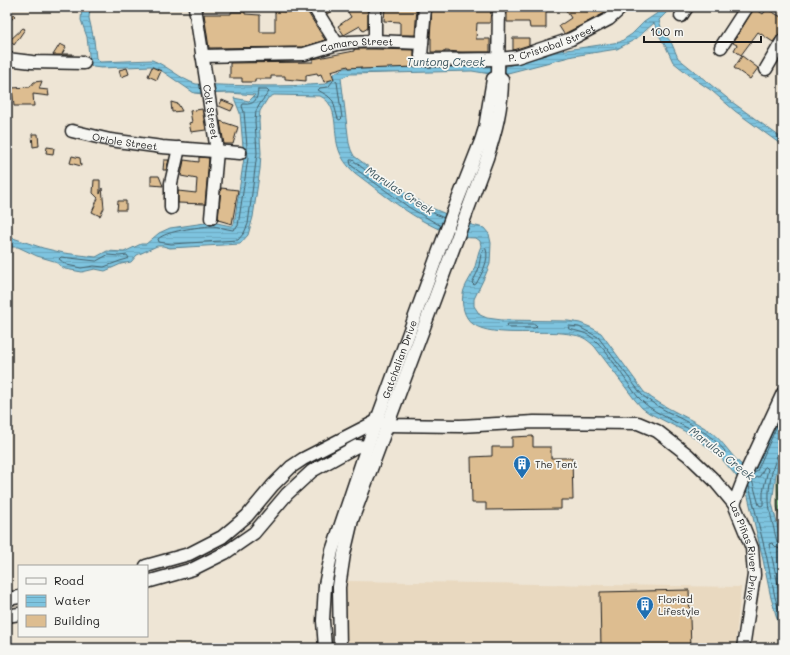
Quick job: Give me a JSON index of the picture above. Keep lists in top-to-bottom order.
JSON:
{
  "streets": {
    "street": [
      "P. Cristobal Street",
      "Camaro Street",
      "Colt Street",
      "Oriole Street",
      "Gatchalian Drive",
      "Las Piñas River Drive"
    ]
  },
  "crossings": [
    ["P. Cristobal Street", "Gatchalian Drive"],
    ["Camaro Street", "Colt Street"],
    ["Colt Street", "Oriole Street"]
  ],
  "water": ["Tuntong Creek", "Marulas Creek"],
  "places": {
    "building": ["The Tent", "Floriad Lifestyle"]
  },
  "legend": ["Road", "Water", "Building"],
  "scale_bar": "100 m"
}
